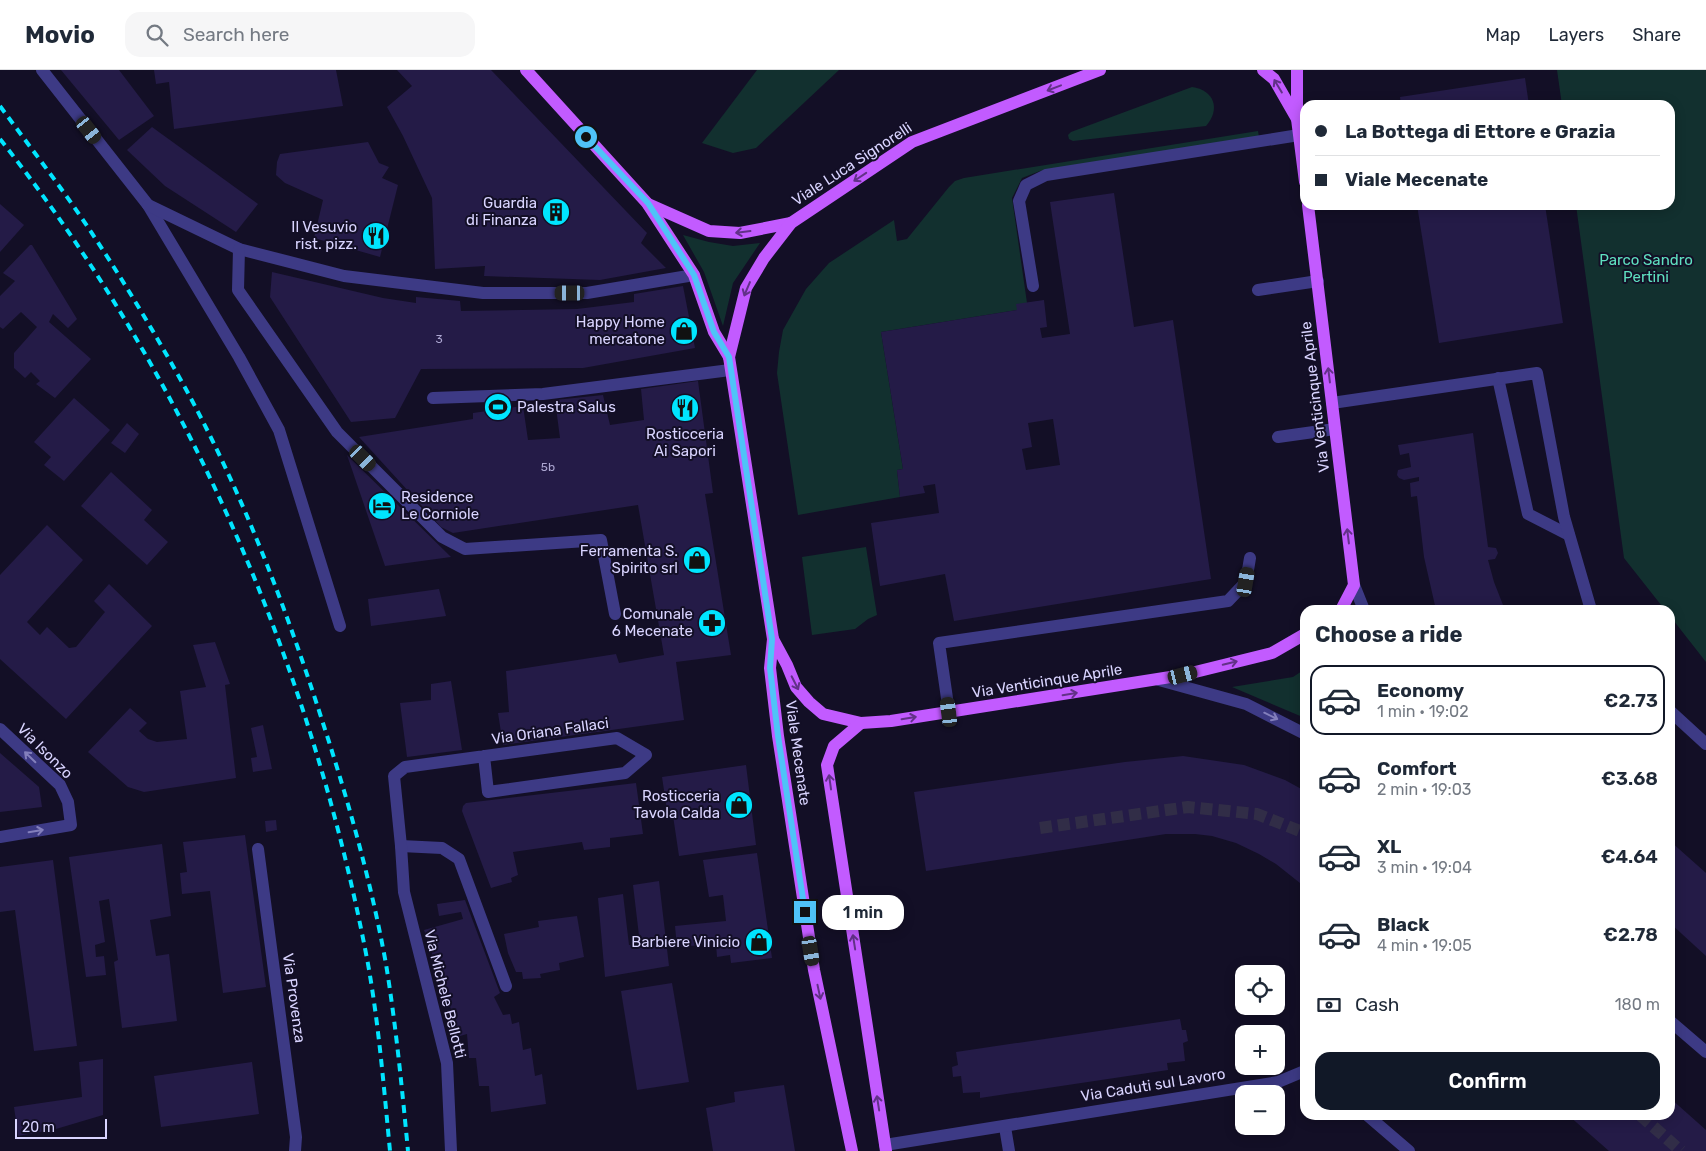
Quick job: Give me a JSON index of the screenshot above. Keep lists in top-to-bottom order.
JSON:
{
  "streets": {
    "main road": ["Viale Luca Signorelli", "Via Venticinque Aprile", "Viale Mecenate"],
    "street": [
      "Via Oriana Fallaci",
      "Via Isonzo",
      "Via Michele Bellotti",
      "Via Provenza",
      "Via Caduti sul Lavoro"
    ]
  },
  "crossings": [
    ["Viale Luca Signorelli", "Viale Mecenate"],
    ["Via Venticinque Aprile", "Viale Mecenate"],
    ["Via Oriana Fallaci", "Via Michele Bellotti"],
    ["Viale Mecenate", "Via Caduti sul Lavoro"]
  ],
  "one_way": ["Viale Luca Signorelli"],
  "parks": ["Parco Sandro Pertini"],
  "places": {
    "building": ["Guardia di Finanza"],
    "restaurant": ["Il Vesuvio rist. pizz.", "Rosticceria Ai Sapori"],
    "shop": [
      "Happy Home mercatone",
      "Ferramenta S. Spirito srl",
      "Rosticceria Tavola Calda",
      "Barbiere Vinicio"
    ],
    "sports": ["Palestra Salus"],
    "hotel": ["Residence Le Corniole"],
    "pharmacy": ["Comunale 6 Mecenate"]
  },
  "house_numbers": ["3", "5b"],
  "scale_bar": "20 m",
  "page": {
    "header": "Movio",
    "search": "Search here",
    "nav": ["Map", "Layers", "Share"],
    "banner": ["La Bottega di Ettore e Grazia", "Viale Mecenate"],
    "heading": "Choose a ride",
    "list": [
      {
        "name": "Economy",
        "note": "1 min · 19:02",
        "value": "€2.73"
      },
      {
        "name": "Comfort",
        "note": "2 min · 19:03",
        "value": "€3.68"
      },
      {
        "name": "XL",
        "note": "3 min · 19:04",
        "value": "€4.64"
      },
      {
        "name": "Black",
        "note": "4 min · 19:05",
        "value": "€2.78"
      }
    ],
    "bubble": "1 min",
    "map_buttons": ["+", "−"],
    "pay": ["Cash", "180 m"],
    "buttons": "Confirm",
    "scale": "20 m"
  }
}
